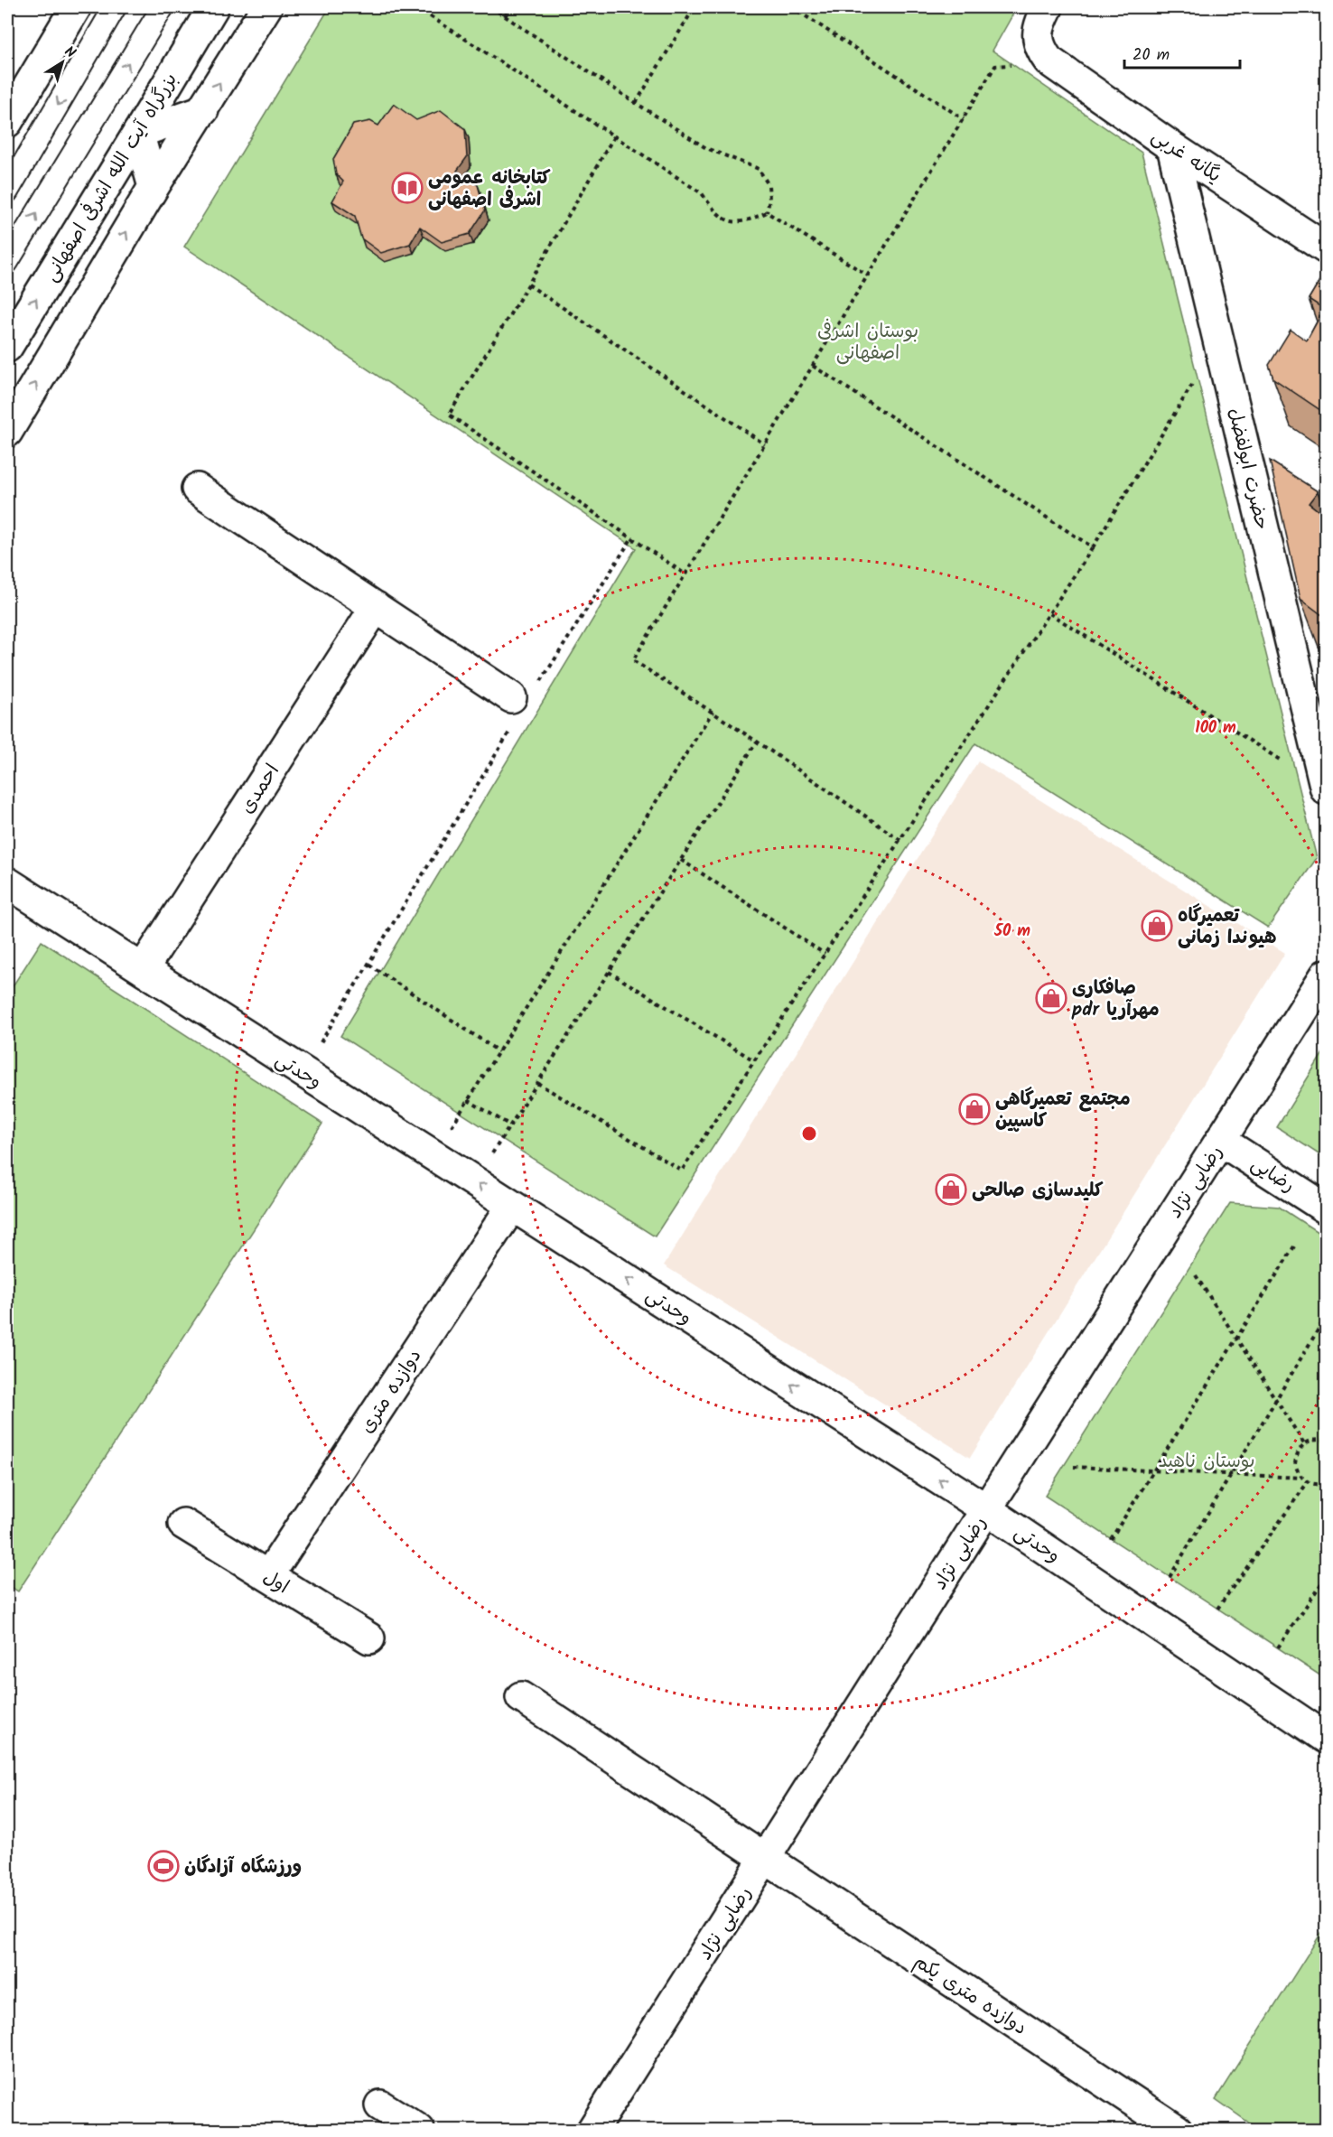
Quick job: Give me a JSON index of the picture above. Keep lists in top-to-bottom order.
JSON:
{
  "streets": {
    "main road": [
      "یگانه غربی",
      "بزرگراه آیت الله اشرفی اصفهانی",
      "حضرت ابولفضل",
      "احمدی",
      "وحدتی",
      "رضایی",
      "رضایی نژاد",
      "دوازده متری",
      "اول",
      "دوازده متری یکم"
    ]
  },
  "crossings": [
    ["یگانه غربی", "حضرت ابولفضل"],
    ["احمدی", "وحدتی"],
    ["وحدتی", "رضایی نژاد"],
    ["وحدتی", "دوازده متری"],
    ["رضایی", "رضایی نژاد"],
    ["رضایی نژاد", "دوازده متری یکم"],
    ["دوازده متری", "اول"]
  ],
  "one_way": ["وحدتی"],
  "parks": ["بوستان اشرفی اصفهانی", "بوستان ناهید"],
  "places": {
    "library": ["کتابخانه عمومی اشرفی اصفهانی"],
    "shop": [
      "تعمیرگاه هیوندا زمانی",
      "صافکاری pdr مهرآریا",
      "مجتمع تعمیرگاهی کاسپین",
      "کلیدسازى صالحى"
    ],
    "sports": ["ورزشگاه آزادگان"]
  },
  "scale_bar": "20 m",
  "north": "top right",
  "rings": ["100 m", "50 m"]
}
